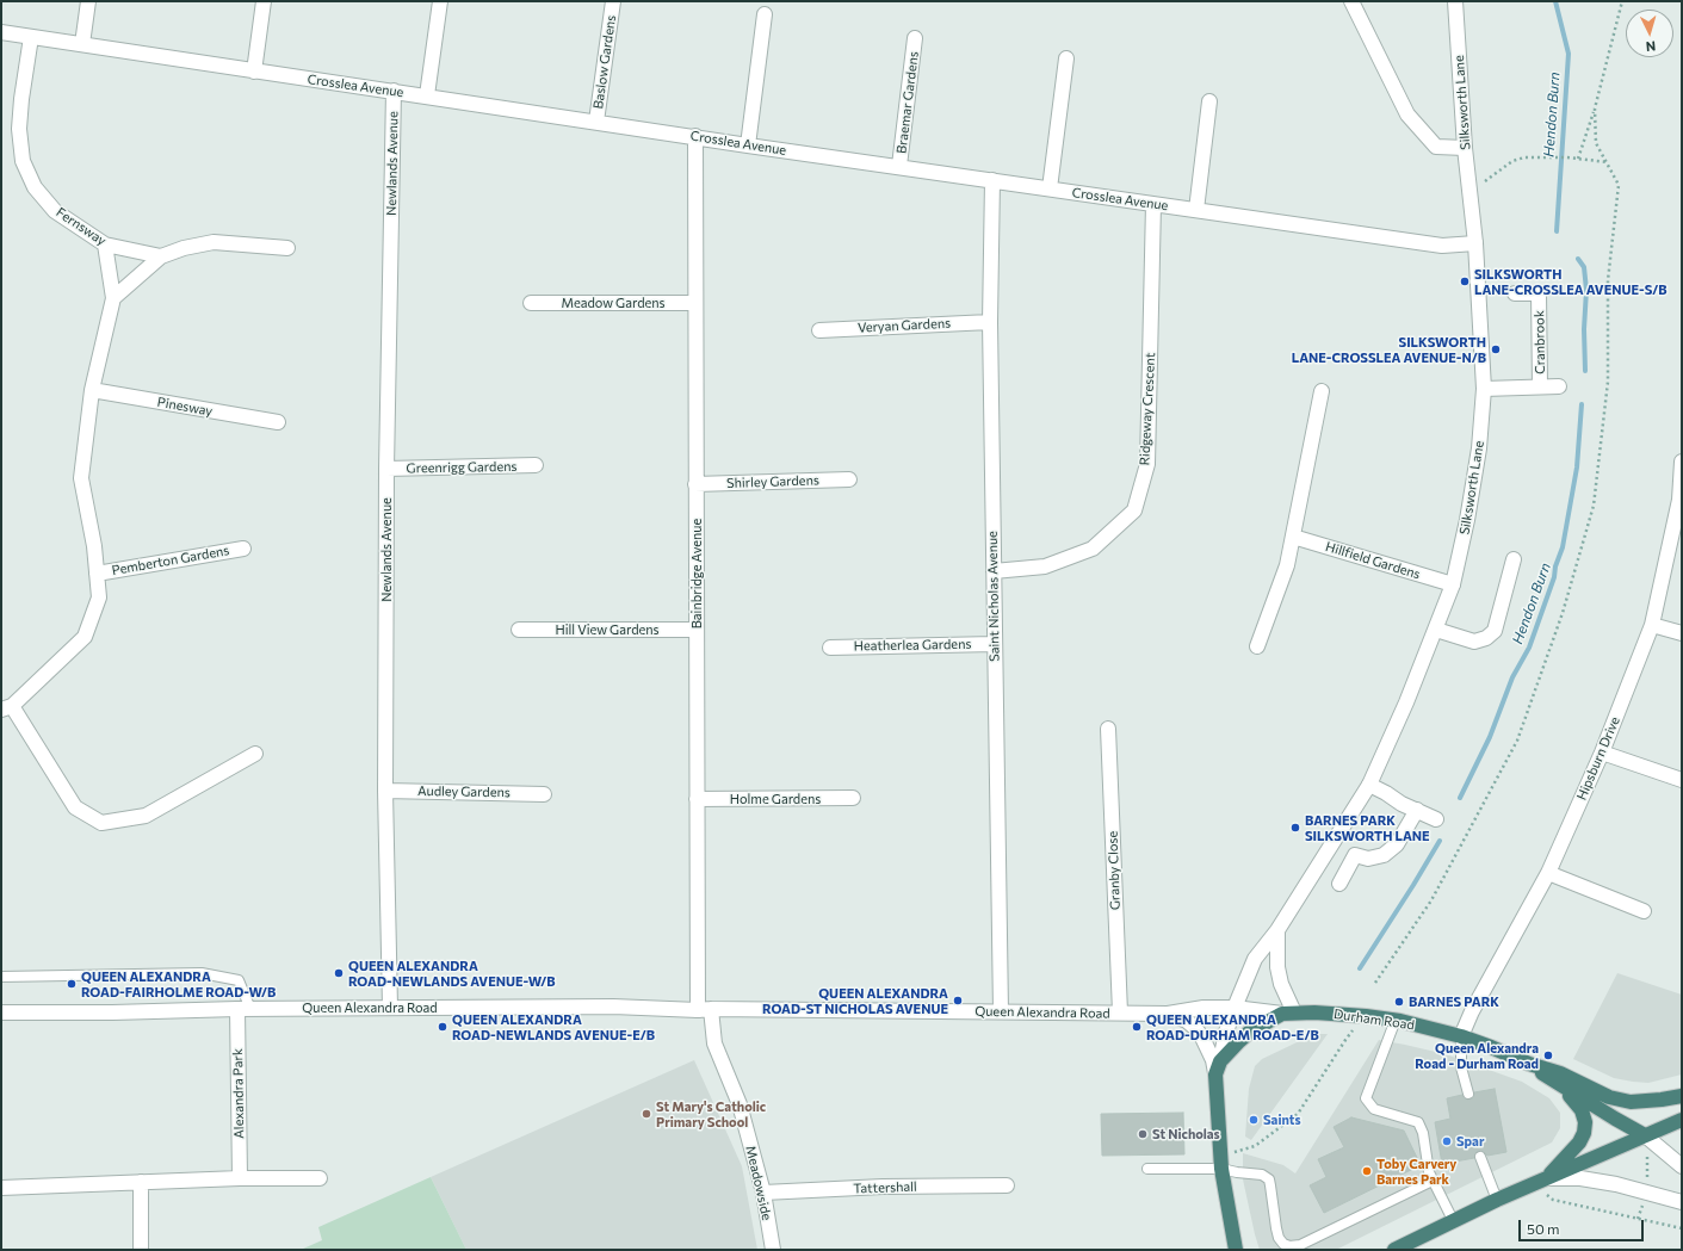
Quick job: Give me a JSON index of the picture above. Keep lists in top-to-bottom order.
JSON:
{
  "streets": {
    "highway": ["Durham Road"],
    "street": [
      "Baslow Gardens",
      "Crosslea Avenue",
      "Braemar Gardens",
      "Silksworth Lane",
      "Newlands Avenue",
      "Fernsway",
      "Meadow Gardens",
      "Veryan Gardens",
      "Cranbrook",
      "Pinesway",
      "Ridgeway Crescent",
      "Greenrigg Gardens",
      "Shirley Gardens",
      "Pemberton Gardens",
      "Hillfield Gardens",
      "Bainbridge Avenue",
      "Saint Nicholas Avenue",
      "Hill View Gardens",
      "Heatherlea Gardens",
      "Hipsburn Drive",
      "Audley Gardens",
      "Holme Gardens",
      "Granby Close",
      "Queen Alexandra Road",
      "Alexandra Park",
      "Meadowside",
      "Tattershall"
    ]
  },
  "crossings": [
    ["Baslow Gardens", "Crosslea Avenue"],
    ["Crosslea Avenue", "Braemar Gardens"],
    ["Crosslea Avenue", "Silksworth Lane"],
    ["Crosslea Avenue", "Newlands Avenue"],
    ["Crosslea Avenue", "Fernsway"],
    ["Crosslea Avenue", "Ridgeway Crescent"],
    ["Crosslea Avenue", "Bainbridge Avenue"],
    ["Crosslea Avenue", "Saint Nicholas Avenue"],
    ["Silksworth Lane", "Cranbrook"],
    ["Silksworth Lane", "Hillfield Gardens"],
    ["Silksworth Lane", "Queen Alexandra Road"],
    ["Newlands Avenue", "Greenrigg Gardens"],
    ["Newlands Avenue", "Audley Gardens"],
    ["Newlands Avenue", "Queen Alexandra Road"],
    ["Meadow Gardens", "Bainbridge Avenue"],
    ["Veryan Gardens", "Saint Nicholas Avenue"],
    ["Ridgeway Crescent", "Saint Nicholas Avenue"],
    ["Shirley Gardens", "Bainbridge Avenue"],
    ["Bainbridge Avenue", "Hill View Gardens"],
    ["Bainbridge Avenue", "Holme Gardens"],
    ["Bainbridge Avenue", "Queen Alexandra Road"],
    ["Bainbridge Avenue", "Meadowside"],
    ["Saint Nicholas Avenue", "Heatherlea Gardens"],
    ["Saint Nicholas Avenue", "Queen Alexandra Road"],
    ["Hipsburn Drive", "Durham Road"],
    ["Granby Close", "Queen Alexandra Road"],
    ["Queen Alexandra Road", "Durham Road"],
    ["Queen Alexandra Road", "Alexandra Park"],
    ["Queen Alexandra Road", "Meadowside"],
    ["Meadowside", "Tattershall"]
  ],
  "water": ["Hendon Burn"],
  "places": [
    "SILKSWORTH LANE-CROSSLEA AVENUE-S/B",
    "SILKSWORTH LANE-CROSSLEA AVENUE-N/B",
    "BARNES PARK SILKSWORTH LANE",
    "QUEEN ALEXANDRA ROAD-NEWLANDS AVENUE-W/B",
    "QUEEN ALEXANDRA ROAD-FAIRHOLME ROAD-W/B",
    "QUEEN ALEXANDRA ROAD-ST NICHOLAS AVENUE",
    "BARNES PARK",
    "QUEEN ALEXANDRA ROAD-NEWLANDS AVENUE-E/B",
    "QUEEN ALEXANDRA ROAD-DURHAM ROAD-E/B",
    "Queen Alexandra Road - Durham Road",
    "St Mary's Catholic Primary School",
    "Saints",
    "St Nicholas",
    "Spar",
    "Toby Carvery Barnes Park"
  ],
  "scale_bar": "50 m",
  "north": "bottom"
}
